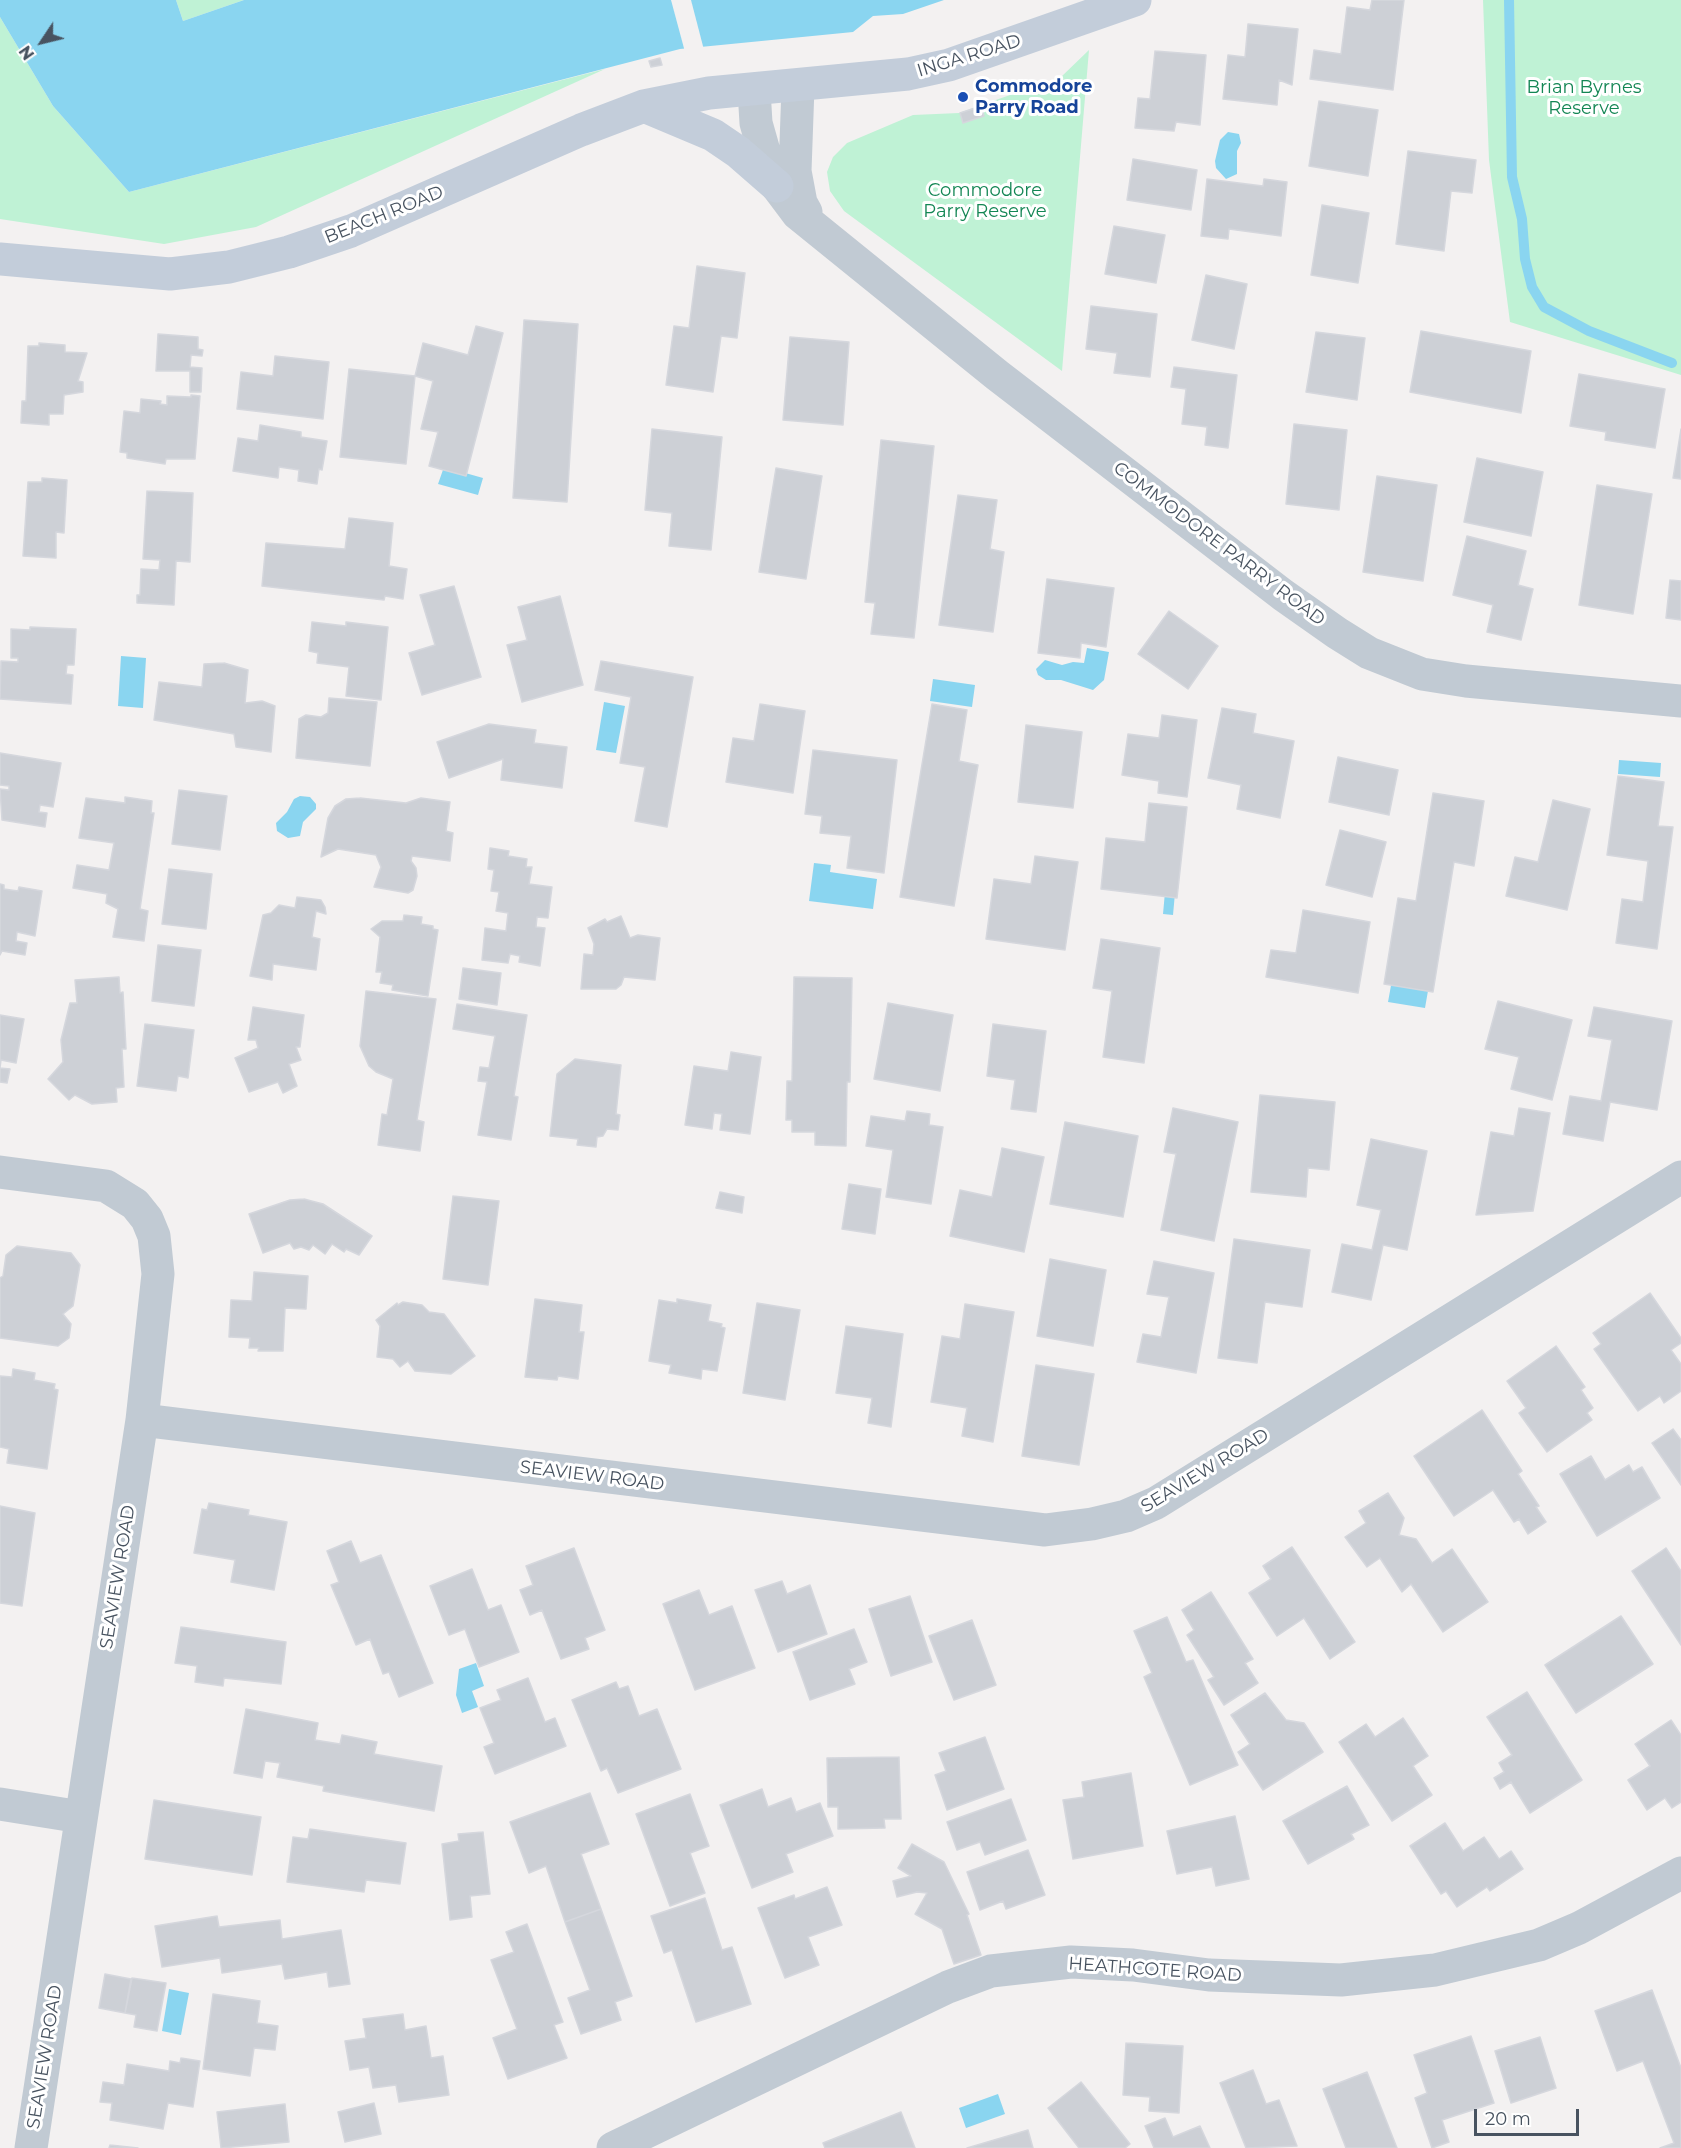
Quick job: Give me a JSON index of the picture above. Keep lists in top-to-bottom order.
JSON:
{
  "streets": {
    "main road": ["INGA ROAD", "BEACH ROAD"],
    "street": ["COMMODORE PARRY ROAD", "SEAVIEW ROAD", "HEATHCOTE ROAD"]
  },
  "crossings": [
    ["INGA ROAD", "BEACH ROAD"],
    ["INGA ROAD", "COMMODORE PARRY ROAD"],
    ["BEACH ROAD", "COMMODORE PARRY ROAD"]
  ],
  "parks": ["Brian Byrnes Reserve", "Commodore Parry Reserve"],
  "places": ["Commodore Parry Road"],
  "scale_bar": "20 m",
  "north": "bottom left"
}
